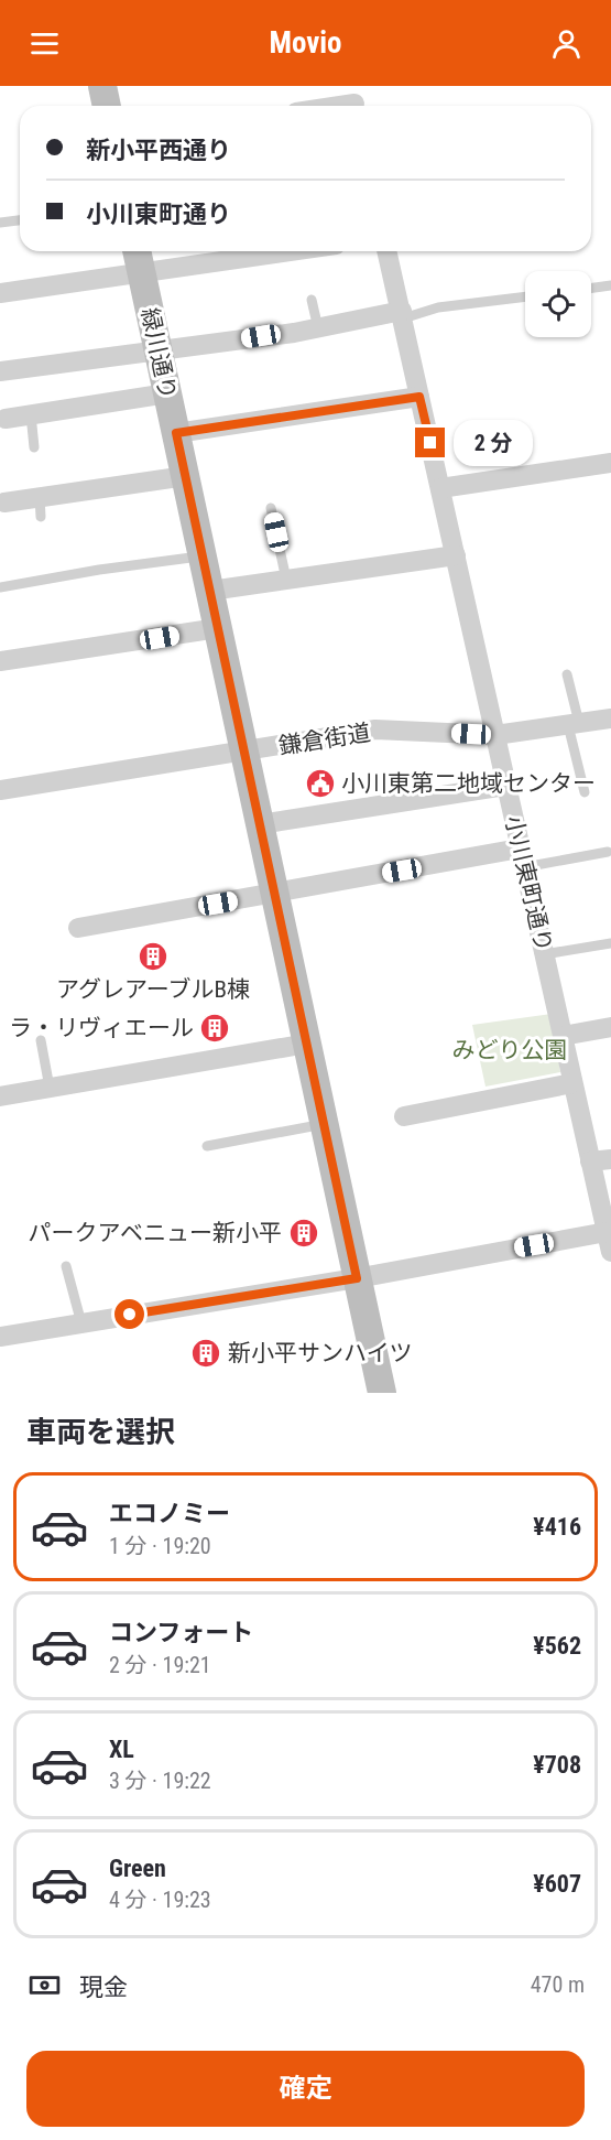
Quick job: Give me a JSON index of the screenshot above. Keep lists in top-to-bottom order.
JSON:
{
  "streets": {
    "street": ["緑川通り", "鎌倉街道", "小川東町通り"]
  },
  "crossings": [
    ["緑川通り", "鎌倉街道"],
    ["鎌倉街道", "小川東町通り"]
  ],
  "parks": ["みどり公園"],
  "places": {
    "public building": ["小川東第二地域センター"],
    "building": [
      "アグレアーブルB棟",
      "ラ・リヴィエール",
      "パークアベニュー新小平",
      "新小平サンハイツ"
    ]
  },
  "page": {
    "header": "Movio",
    "banner": ["新小平西通り", "小川東町通り"],
    "bubble": "2 分",
    "heading": "車両を選択",
    "list": [
      {
        "name": "エコノミー",
        "note": "1 分 · 19:20",
        "value": "¥416"
      },
      {
        "name": "コンフォート",
        "note": "2 分 · 19:21",
        "value": "¥562"
      },
      {
        "name": "XL",
        "note": "3 分 · 19:22",
        "value": "¥708"
      },
      {
        "name": "Green",
        "note": "4 分 · 19:23",
        "value": "¥607"
      }
    ],
    "pay": ["現金", "470 m"],
    "buttons": "確定"
  }
}
